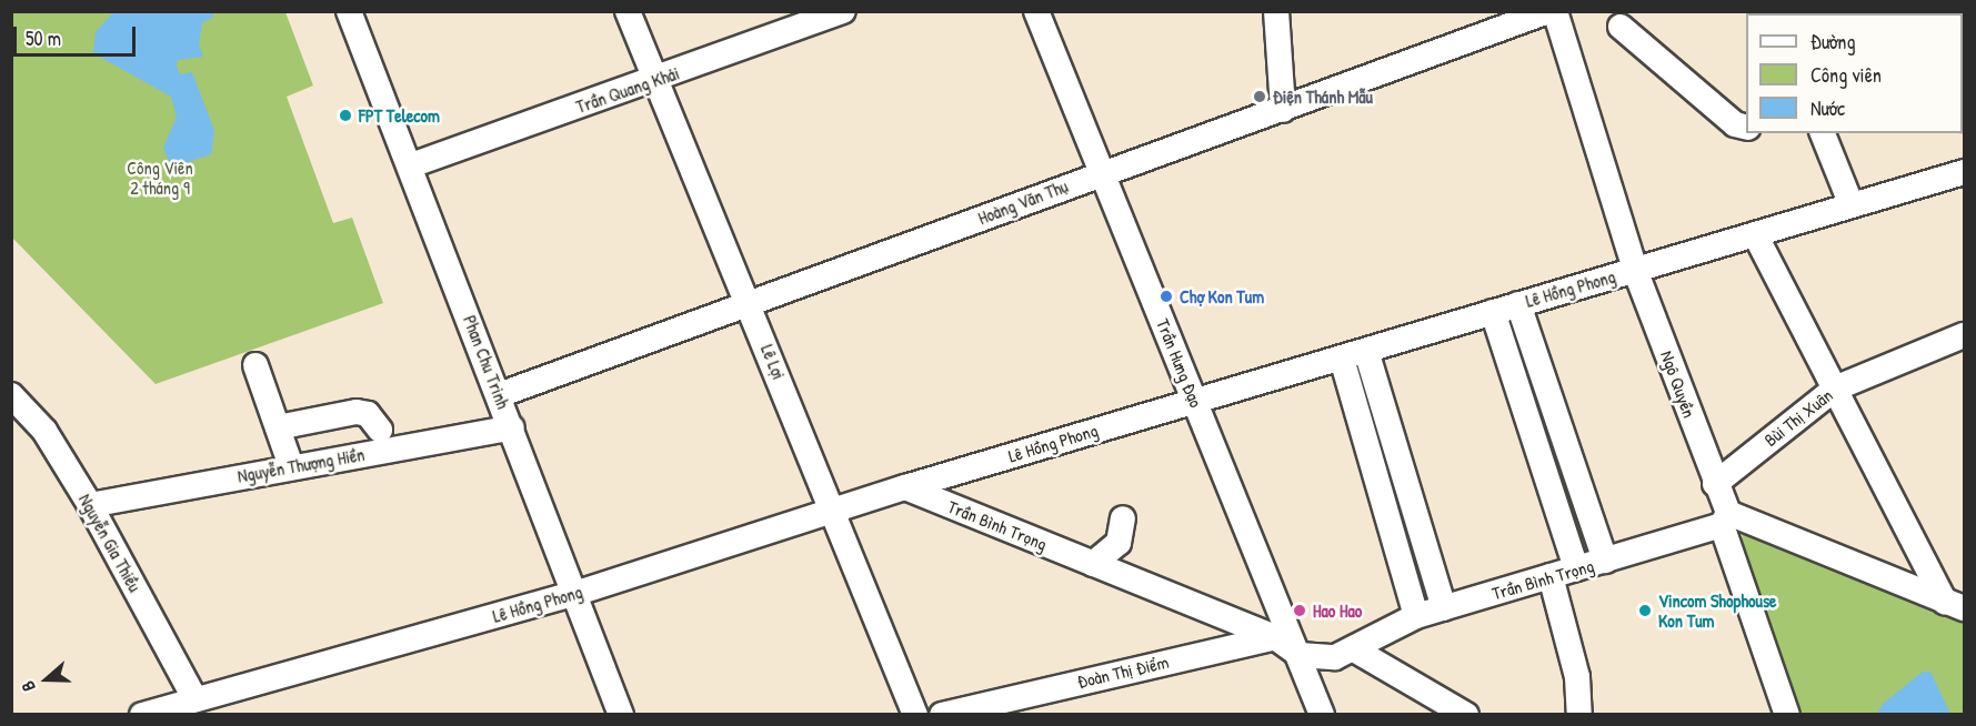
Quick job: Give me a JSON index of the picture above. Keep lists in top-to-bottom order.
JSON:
{
  "streets": {
    "street": [
      "Trần Quang Khải",
      "Hoàng Văn Thụ",
      "Lê Hồng Phong",
      "Phan Chu Trinh",
      "Lê Lợi",
      "Trần Hưng Đạo",
      "Ngô Quyền",
      "Bùi Thị Xuân",
      "Nguyễn Thượng Hiền",
      "Trần Bình Trọng",
      "Nguyễn Gia Thiều",
      "Đoàn Thị Điểm"
    ]
  },
  "crossings": [
    ["Trần Quang Khải", "Phan Chu Trinh"],
    ["Trần Quang Khải", "Lê Lợi"],
    ["Hoàng Văn Thụ", "Phan Chu Trinh"],
    ["Hoàng Văn Thụ", "Lê Lợi"],
    ["Hoàng Văn Thụ", "Trần Hưng Đạo"],
    ["Lê Hồng Phong", "Phan Chu Trinh"],
    ["Lê Hồng Phong", "Lê Lợi"],
    ["Lê Hồng Phong", "Trần Hưng Đạo"],
    ["Lê Hồng Phong", "Ngô Quyền"],
    ["Lê Hồng Phong", "Trần Bình Trọng"],
    ["Lê Hồng Phong", "Nguyễn Gia Thiều"],
    ["Phan Chu Trinh", "Nguyễn Thượng Hiền"],
    ["Trần Hưng Đạo", "Trần Bình Trọng"],
    ["Ngô Quyền", "Bùi Thị Xuân"],
    ["Ngô Quyền", "Trần Bình Trọng"],
    ["Nguyễn Thượng Hiền", "Nguyễn Gia Thiều"],
    ["Trần Bình Trọng", "Đoàn Thị Điểm"]
  ],
  "parks": ["Công Viên 2 tháng 9"],
  "places": [
    "Điện Thánh Mẫu",
    "FPT Telecom",
    "Chợ Kon Tum",
    "Hao Hao",
    "Vincom Shophouse Kon Tum"
  ],
  "legend": ["Đường", "Công viên", "Nước"],
  "scale_bar": "50 m",
  "north": "left"
}
